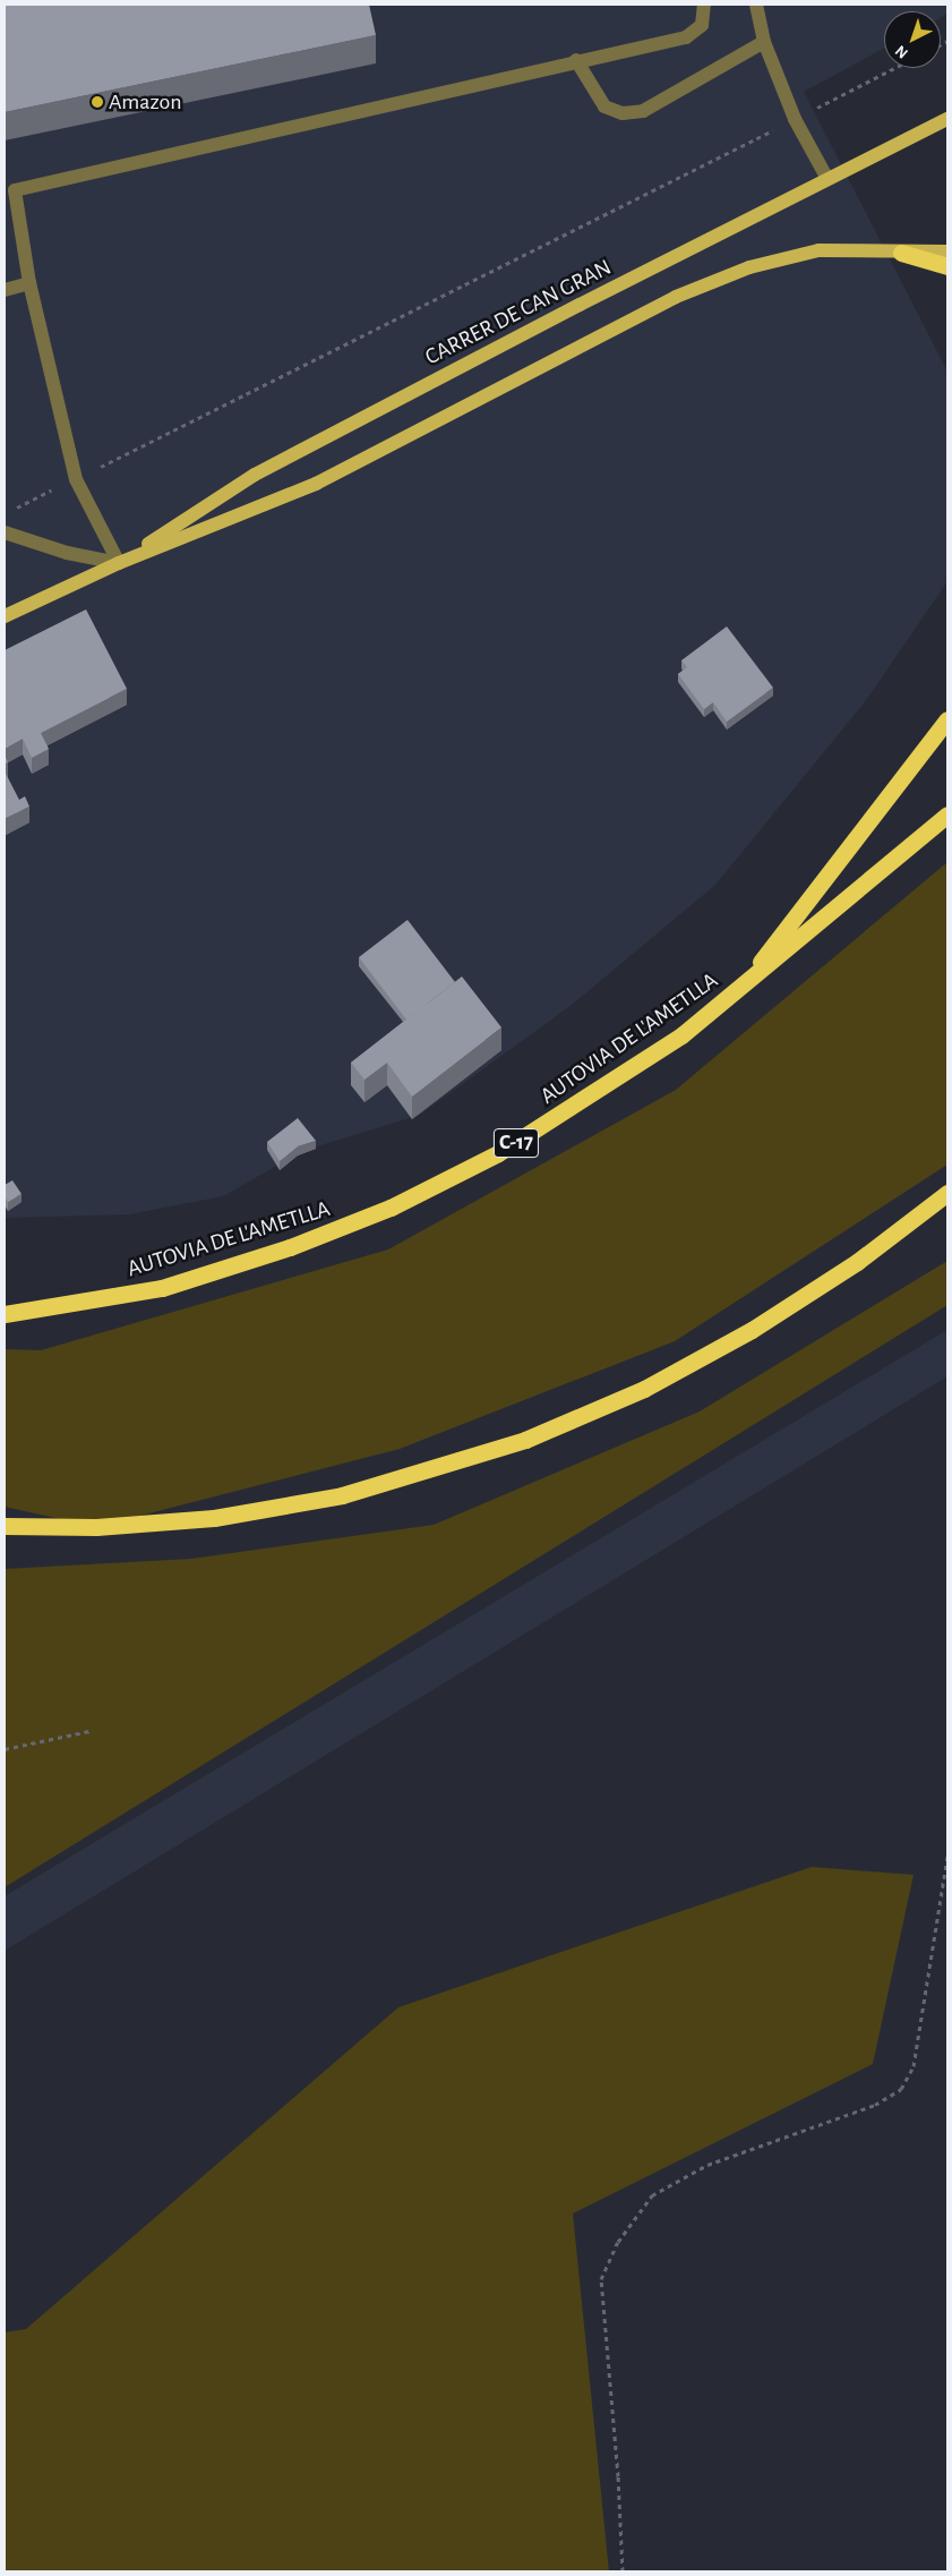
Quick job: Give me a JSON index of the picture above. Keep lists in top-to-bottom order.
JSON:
{
  "streets": {
    "highway": ["AUTOVIA DE L'AMETLLA", "C-17"],
    "main road": ["CARRER DE CAN GRAN"]
  },
  "places": ["Amazon"],
  "north": "bottom left"
}
